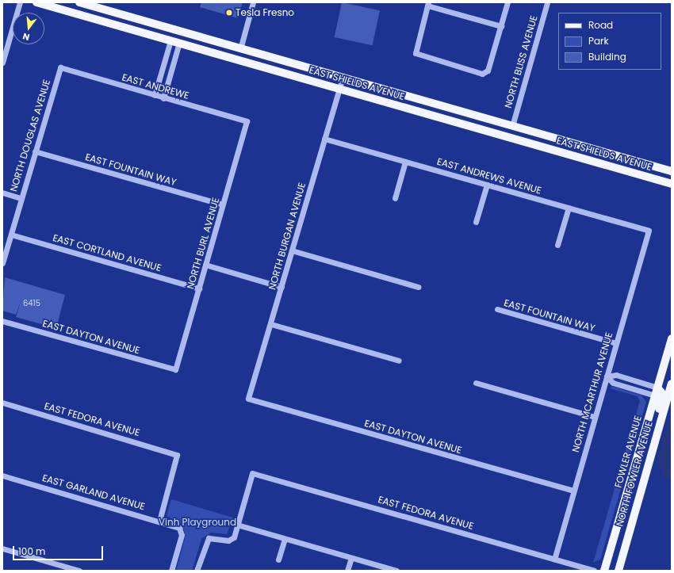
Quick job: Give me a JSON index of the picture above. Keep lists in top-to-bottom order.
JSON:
{
  "streets": {
    "main road": ["EAST SHIELDS AVENUE", "FOWLER AVENUE", "NORTH FOWLER AVENUE"],
    "street": [
      "NORTH BLISS AVENUE",
      "EAST ANDREWE",
      "NORTH DOUGLAS AVENUE",
      "EAST FOUNTAIN WAY",
      "EAST ANDREWS AVENUE",
      "NORTH BURGAN AVENUE",
      "NORTH BURL AVENUE",
      "EAST CORTLAND AVENUE",
      "EAST DAYTON AVENUE",
      "NORTH MCARTHUR AVENUE",
      "EAST FEDORA AVENUE",
      "EAST GARLAND AVENUE"
    ]
  },
  "crossings": [
    ["NORTH BLISS AVENUE", "EAST SHIELDS AVENUE"],
    ["EAST SHIELDS AVENUE", "NORTH BURGAN AVENUE"],
    ["EAST ANDREWE", "NORTH DOUGLAS AVENUE"],
    ["EAST ANDREWE", "NORTH BURL AVENUE"],
    ["NORTH DOUGLAS AVENUE", "EAST FOUNTAIN WAY"],
    ["NORTH DOUGLAS AVENUE", "EAST CORTLAND AVENUE"],
    ["EAST FOUNTAIN WAY", "NORTH BURL AVENUE"],
    ["EAST FOUNTAIN WAY", "NORTH MCARTHUR AVENUE"],
    ["EAST ANDREWS AVENUE", "NORTH BURGAN AVENUE"],
    ["EAST ANDREWS AVENUE", "NORTH MCARTHUR AVENUE"],
    ["NORTH BURGAN AVENUE", "EAST DAYTON AVENUE"],
    ["NORTH BURL AVENUE", "EAST CORTLAND AVENUE"],
    ["NORTH BURL AVENUE", "EAST DAYTON AVENUE"],
    ["EAST DAYTON AVENUE", "NORTH MCARTHUR AVENUE"],
    ["NORTH MCARTHUR AVENUE", "EAST FEDORA AVENUE"],
    ["EAST FEDORA AVENUE", "EAST GARLAND AVENUE"]
  ],
  "parks": ["Vinh Playground"],
  "places": ["Tesla Fresno"],
  "house_numbers": ["6415"],
  "legend": ["Road", "Park", "Building"],
  "scale_bar": "100 m",
  "north": "bottom"
}
